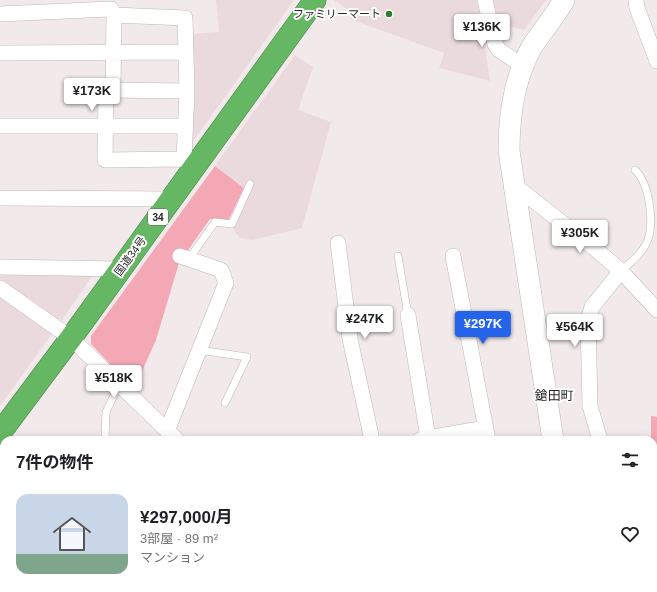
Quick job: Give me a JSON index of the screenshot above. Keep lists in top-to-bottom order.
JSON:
{
  "streets": {
    "highway": ["34", "国道34号"]
  },
  "districts": ["鎗田町"],
  "places": ["ファミリーマート"],
  "page": {
    "price": [
      "¥136K",
      "¥173K",
      "¥305K",
      "¥247K",
      "¥297K",
      "¥564K",
      "¥518K"
    ],
    "heading": "7件の物件",
    "list": [
      {
        "name": "¥297,000/月",
        "note": "3部屋 · 89 m² · マンション"
      }
    ]
  }
}
